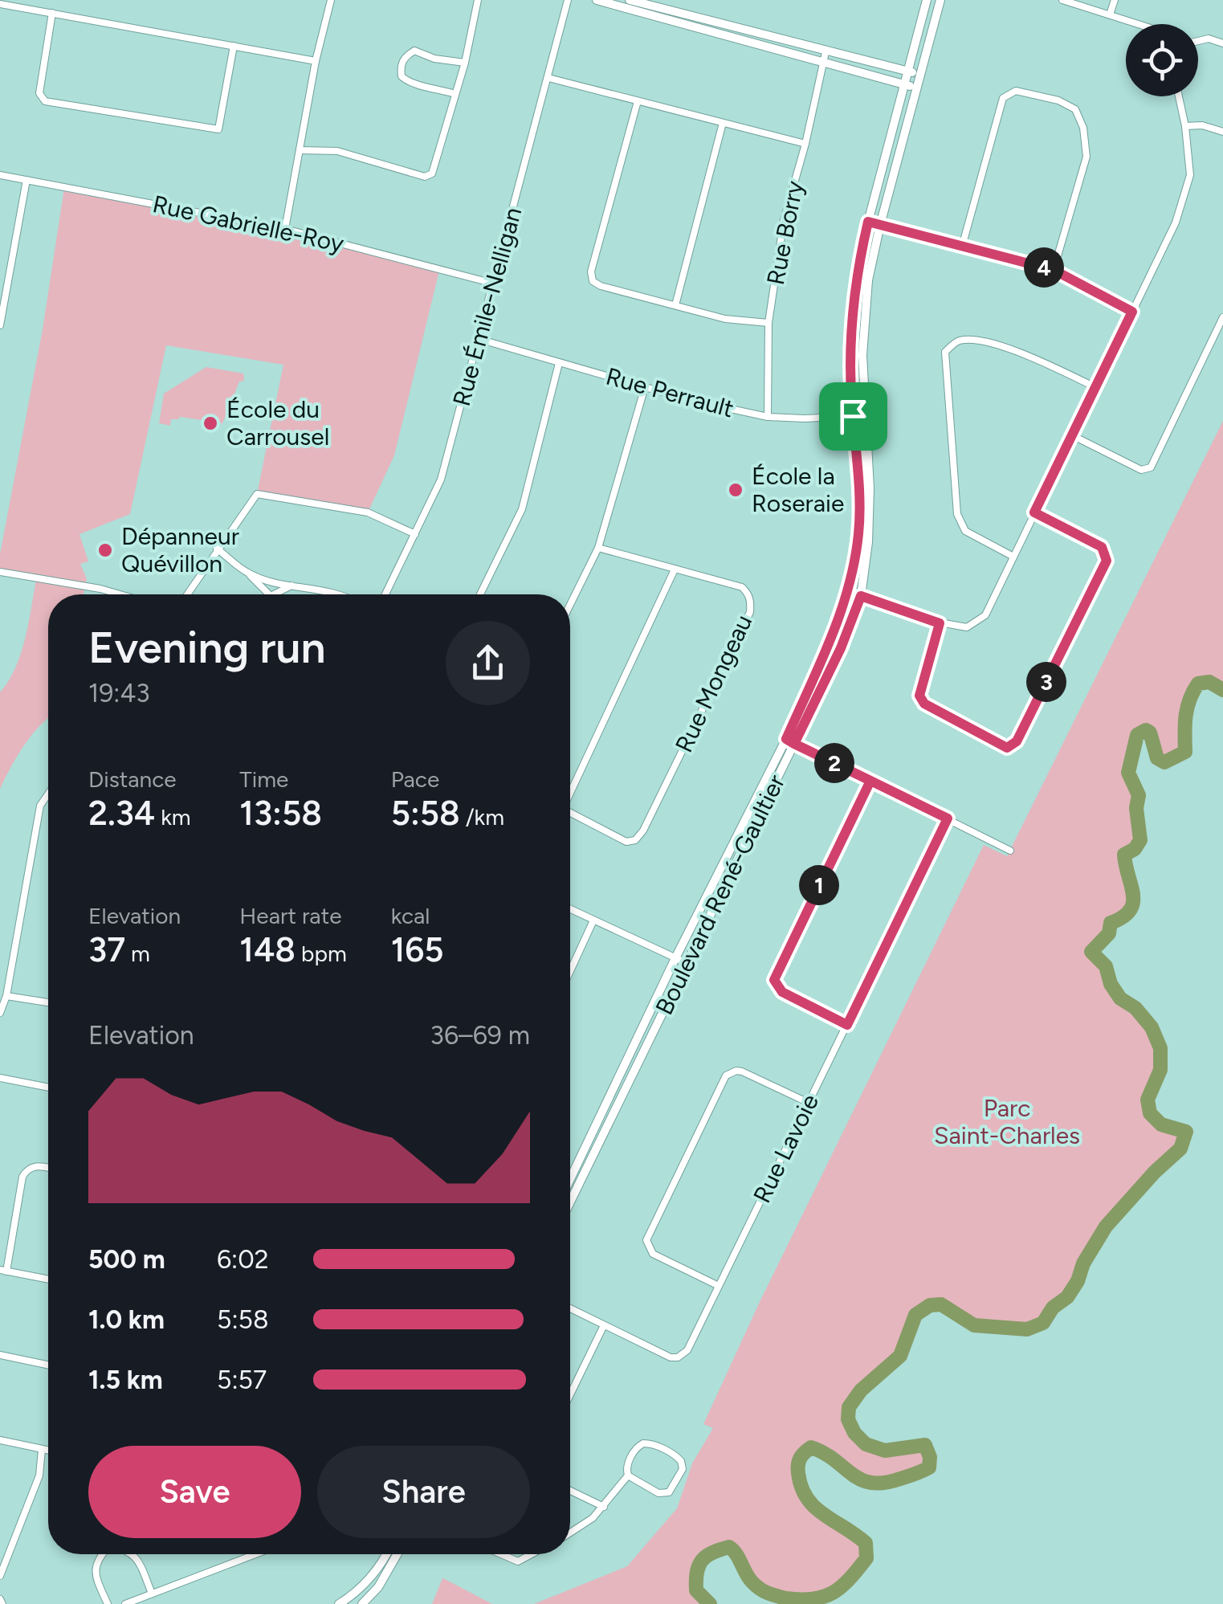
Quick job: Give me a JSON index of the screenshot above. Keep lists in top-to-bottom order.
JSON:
{
  "streets": {
    "street": [
      "Rue Gabrielle-Roy",
      "Rue Borry",
      "Rue Émile-Nelligan",
      "Rue Perrault",
      "Rue Mongeau",
      "Boulevard René-Gaultier",
      "Rue Lavoie"
    ]
  },
  "crossings": [
    ["Rue Gabrielle-Roy", "Rue Émile-Nelligan"],
    ["Rue Borry", "Rue Perrault"],
    ["Rue Émile-Nelligan", "Rue Perrault"],
    ["Rue Perrault", "Boulevard René-Gaultier"]
  ],
  "parks": ["Parc Saint-Charles"],
  "places": ["École du Carrousel", "École la Roseraie", "Dépanneur Quévillon"],
  "page": {
    "pins": [
      "4",
      "3",
      "2",
      "1"
    ],
    "heading": ["Evening run", "19:43"],
    "stats": [
      ["Distance", "2.34 km"],
      ["Time", "13:58"],
      ["Pace", "5:58 /km"],
      ["Elevation", "37 m"],
      ["Heart rate", "148 bpm"],
      ["kcal", "165"]
    ],
    "chart": ["Elevation", "36–69 m"],
    "list": [
      {
        "name": "500 m",
        "note": "6:02"
      },
      {
        "name": "1.0 km",
        "note": "5:58"
      },
      {
        "name": "1.5 km",
        "note": "5:57"
      }
    ],
    "buttons": ["Save", "Share"]
  }
}
